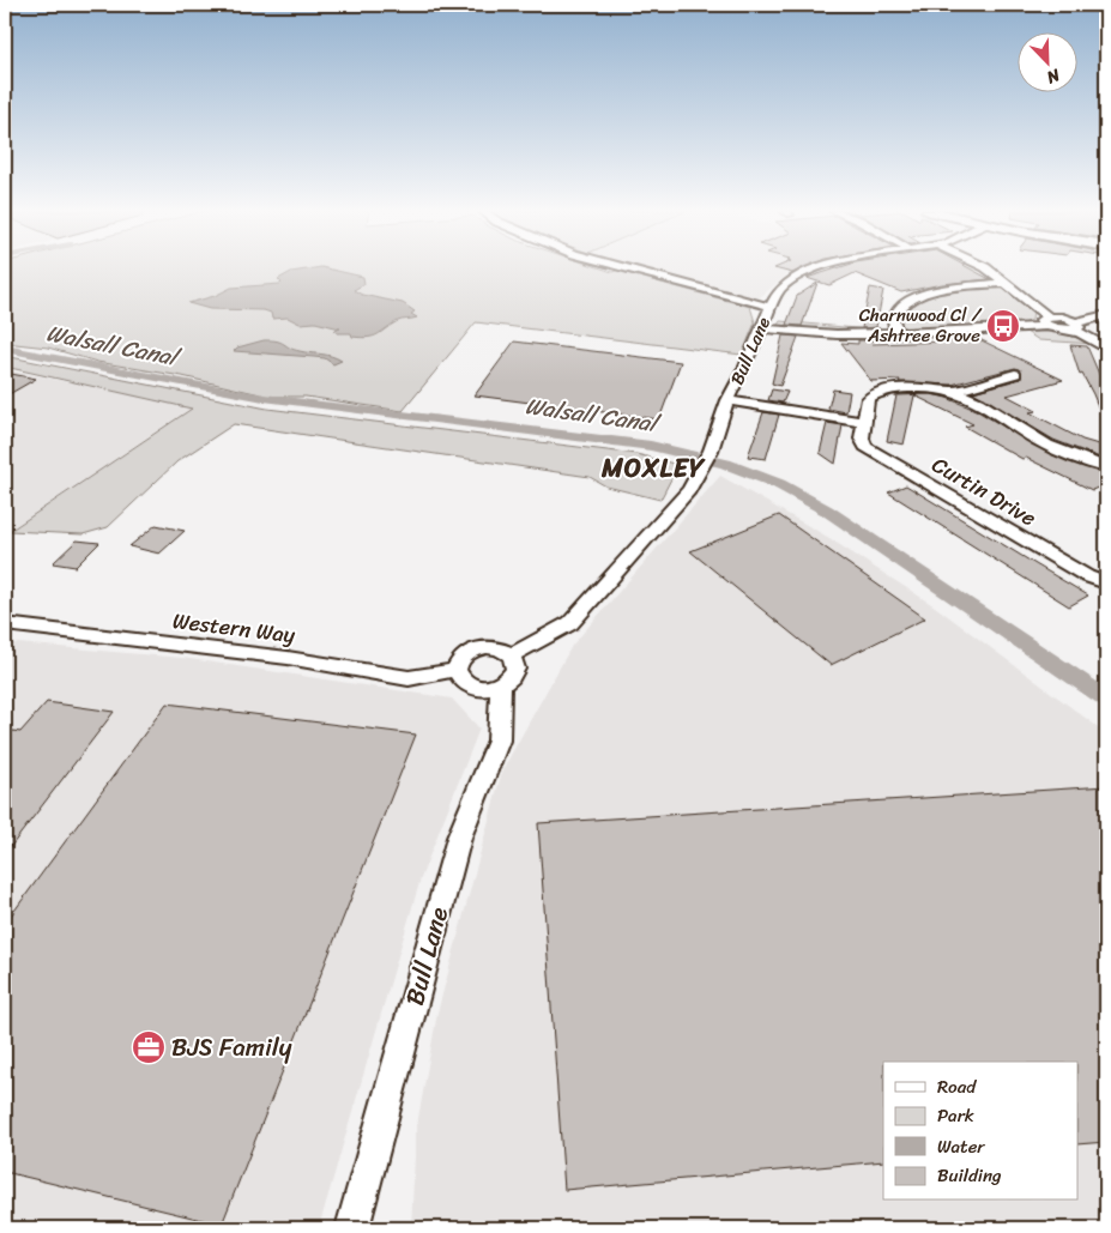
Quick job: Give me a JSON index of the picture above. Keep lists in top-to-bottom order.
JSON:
{
  "streets": {
    "street": ["Bull Lane", "Curtin Drive", "Western Way"]
  },
  "crossings": [
    ["Bull Lane", "Western Way"]
  ],
  "districts": ["MOXLEY"],
  "water": ["Walsall Canal"],
  "places": {
    "bus stop": ["Charnwood Cl / Ashtree Grove"],
    "office": ["BJS Family"]
  },
  "legend": [
    "Road",
    "Park",
    "Water",
    "Building"
  ],
  "north": "bottom right"
}
